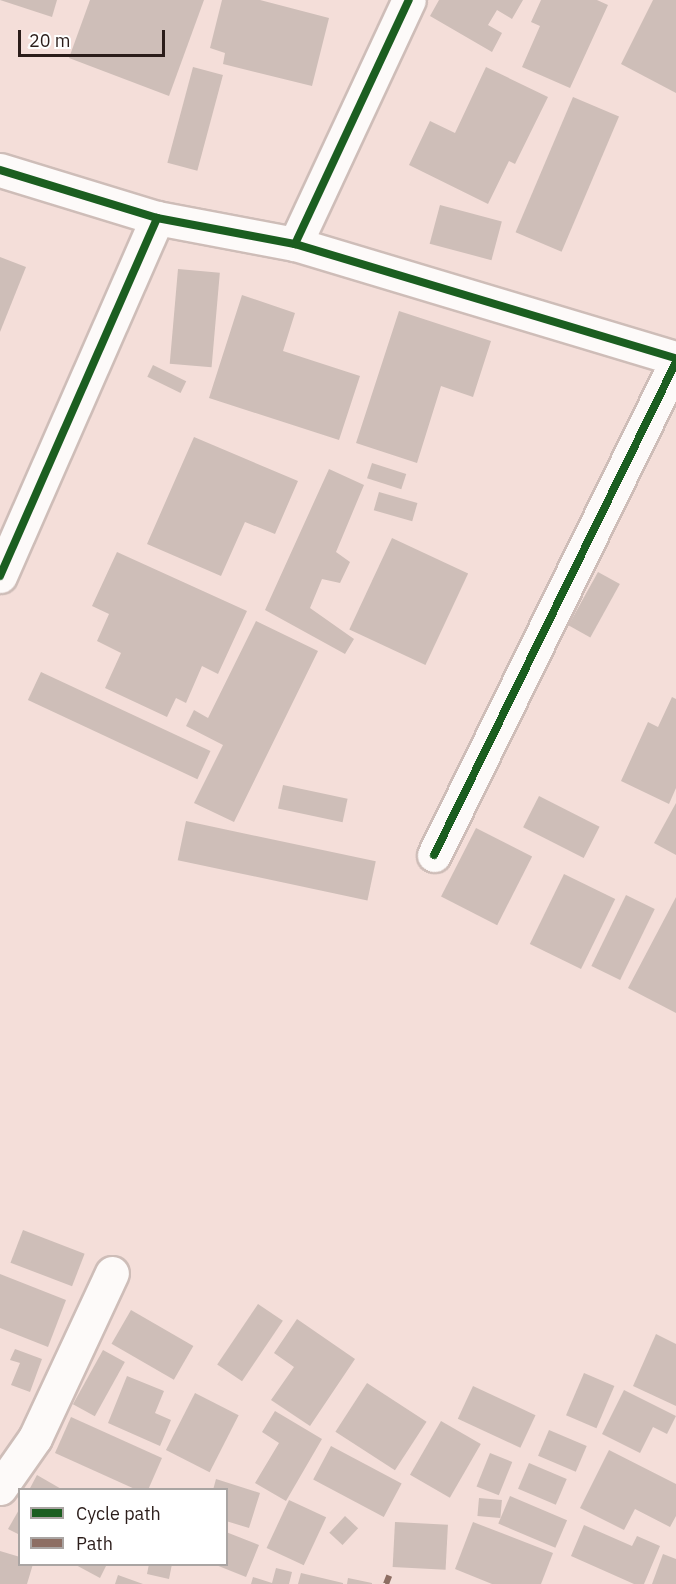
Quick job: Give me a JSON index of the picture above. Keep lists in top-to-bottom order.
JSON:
{
  "legend": ["Cycle path", "Path"],
  "scale_bar": "20 m"
}
